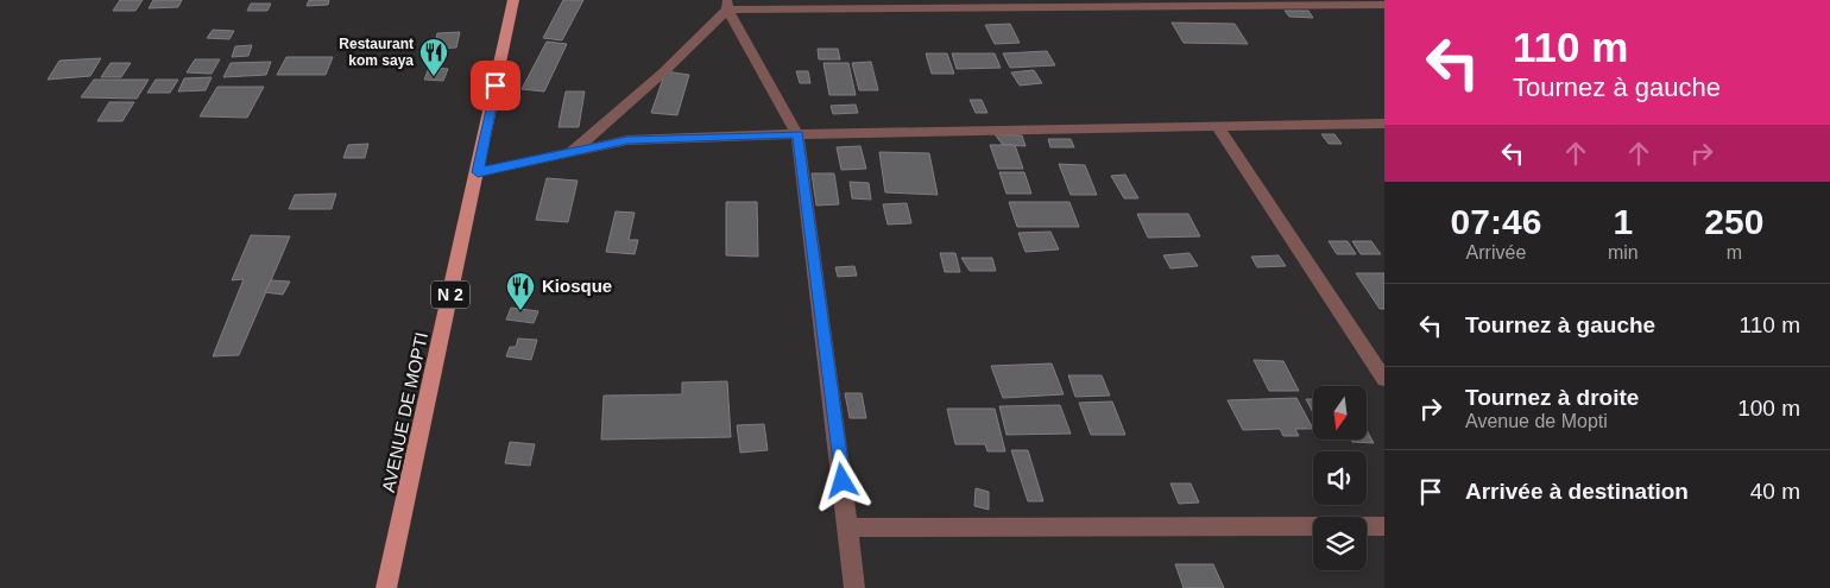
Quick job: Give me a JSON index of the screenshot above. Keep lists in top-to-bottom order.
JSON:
{
  "streets": {
    "main road": ["N 2", "AVENUE DE MOPTI"]
  },
  "places": {
    "restaurant": ["Restaurant kom saya", "Kiosque"]
  },
  "north": "bottom",
  "page": {
    "turn": ["110 m", "Tournez à gauche"],
    "eta": [
      "07:46",
      "Arrivée",
      "1",
      "min",
      "250",
      "m"
    ],
    "list": [
      {
        "name": "Tournez à gauche",
        "value": "110 m"
      },
      {
        "name": "Tournez à droite",
        "note": "Avenue de Mopti",
        "value": "100 m"
      },
      {
        "name": "Arrivée à destination",
        "value": "40 m"
      }
    ]
  }
}
